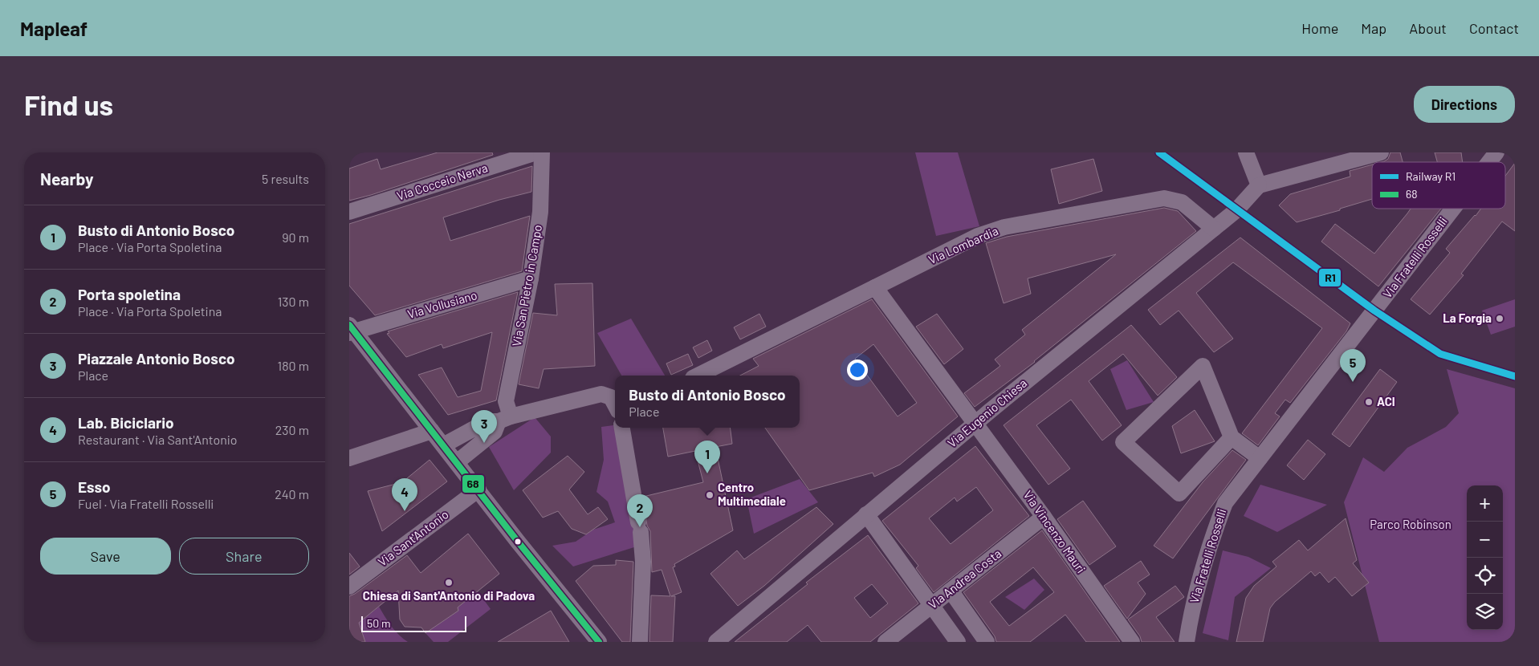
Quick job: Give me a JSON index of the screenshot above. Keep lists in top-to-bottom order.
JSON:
{
  "streets": {
    "street": [
      "Via Cocceio Nerva",
      "Via Lombardia",
      "Via Fratelli Rosselli",
      "Via San Pietro in Campo",
      "Via Vollusiano",
      "Via Eugenio Chiesa",
      "Via Vincenzo Mauri",
      "Via Sant'Antonio",
      "Via Andrea Costa"
    ]
  },
  "crossings": [
    ["Via Lombardia", "Via Eugenio Chiesa"],
    ["Via San Pietro in Campo", "Via Vollusiano"],
    ["Via Eugenio Chiesa", "Via Vincenzo Mauri"],
    ["Via Vincenzo Mauri", "Via Andrea Costa"]
  ],
  "parks": ["Parco Robinson"],
  "places": [
    "La Forgia",
    "ACI",
    "Centro Multimediale",
    "Chiesa di Sant'Antonio di Padova"
  ],
  "lines": ["rail line R1", "transit line 68"],
  "legend": ["Railway R1", "68"],
  "scale_bar": "50 m",
  "page": {
    "header": "Mapleaf",
    "nav": [
      "Home",
      "Map",
      "About",
      "Contact"
    ],
    "buttons": [
      "Directions",
      ["Save", "Share"]
    ],
    "title": "Find us",
    "heading": ["Nearby", "5 results"],
    "list": [
      {
        "mark": "1",
        "name": "Busto di Antonio Bosco",
        "note": "Place · Via Porta Spoletina",
        "value": "90 m"
      },
      {
        "mark": "2",
        "name": "Porta spoletina",
        "note": "Place · Via Porta Spoletina",
        "value": "130 m"
      },
      {
        "mark": "3",
        "name": "Piazzale Antonio Bosco",
        "note": "Place",
        "value": "180 m"
      },
      {
        "mark": "4",
        "name": "Lab. Biciclario",
        "note": "Restaurant · Via Sant'Antonio",
        "value": "230 m"
      },
      {
        "mark": "5",
        "name": "Esso",
        "note": "Fuel · Via Fratelli Rosselli",
        "value": "240 m"
      }
    ],
    "pins": [
      "5",
      "3",
      "1",
      "4",
      "2"
    ],
    "popup": ["Busto di Antonio Bosco", "Place"],
    "map_buttons": ["+", "−"],
    "scale": "50 m"
  }
}
